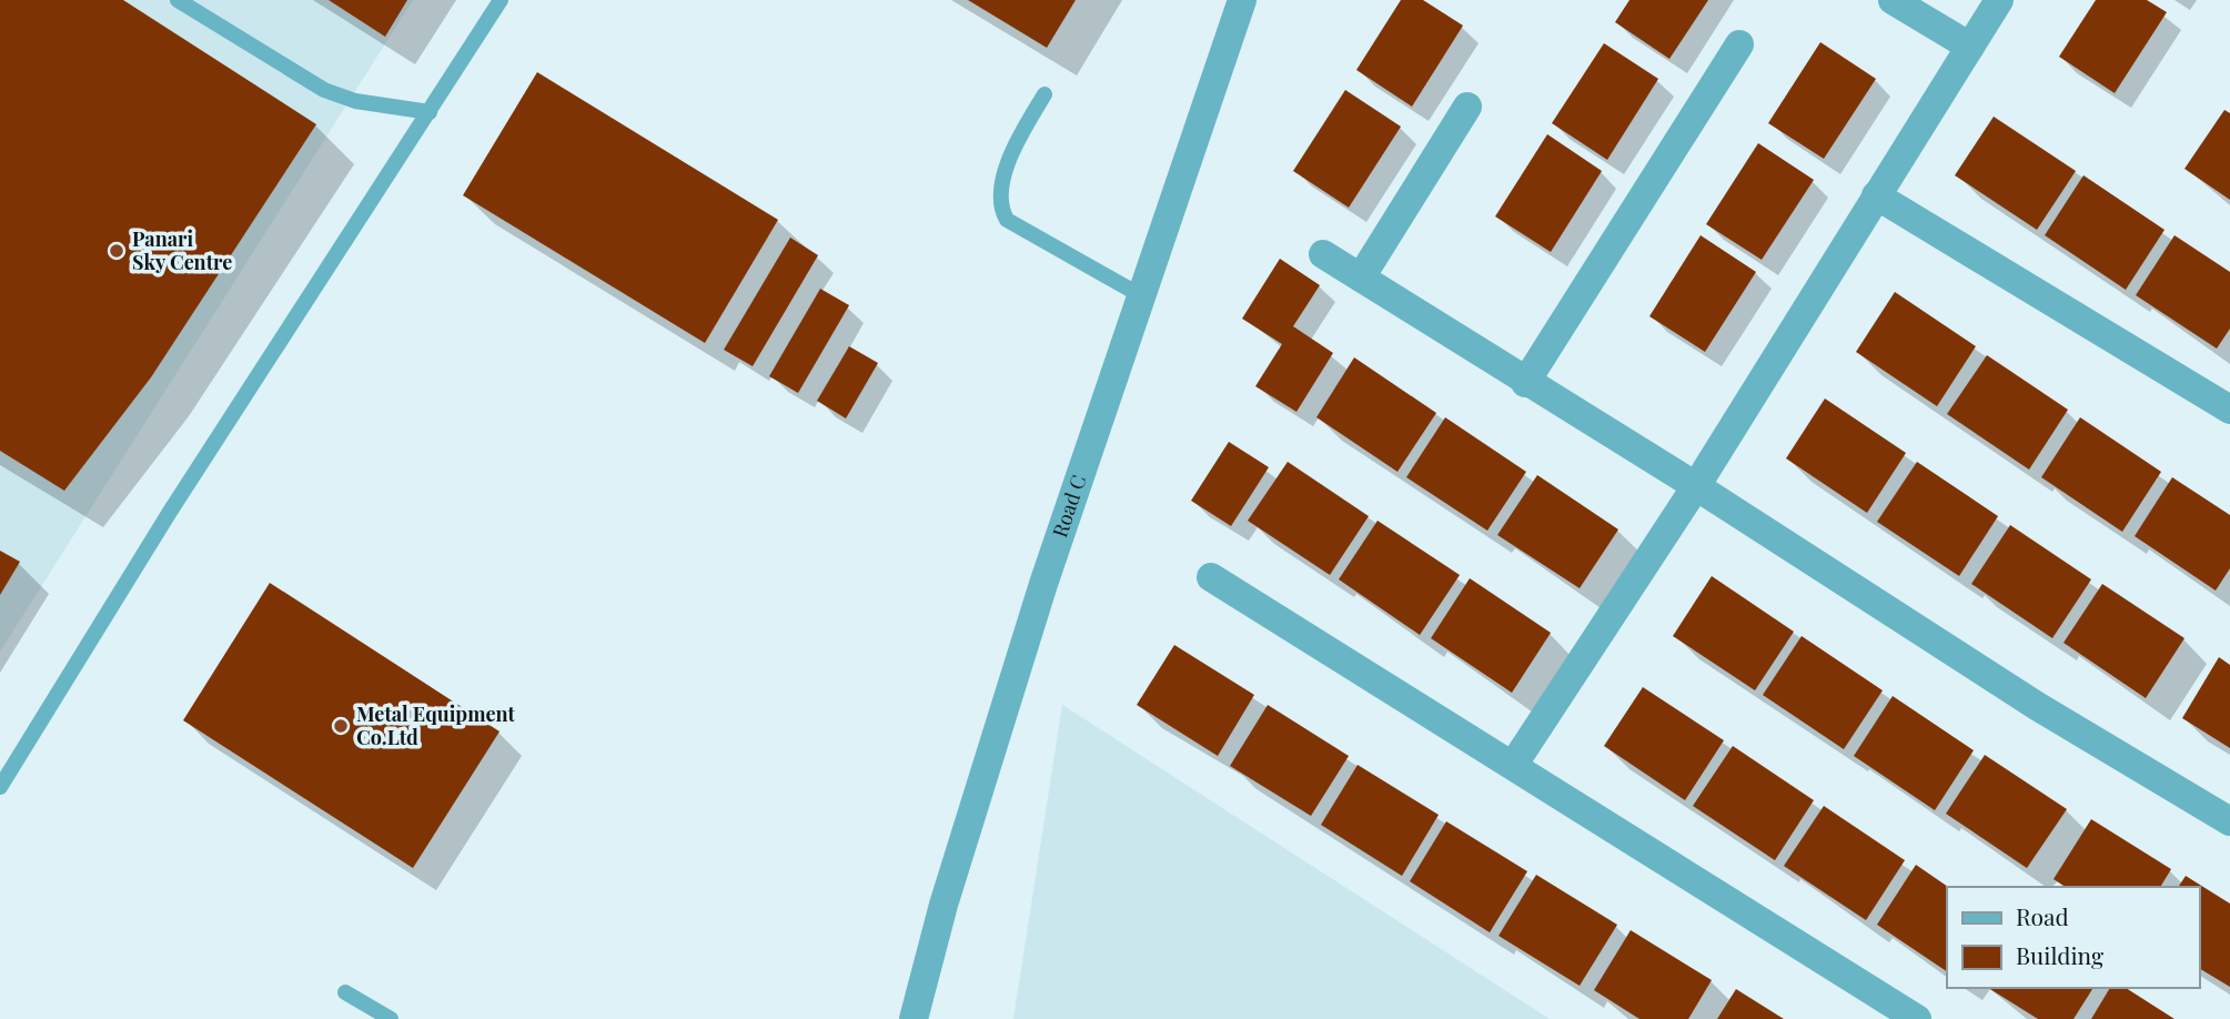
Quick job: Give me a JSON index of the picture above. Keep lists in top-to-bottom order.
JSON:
{
  "streets": {
    "street": ["Road C"]
  },
  "places": ["Panari Sky Centre", "Metal Equipment Co.Ltd"],
  "legend": ["Road", "Building"]
}
